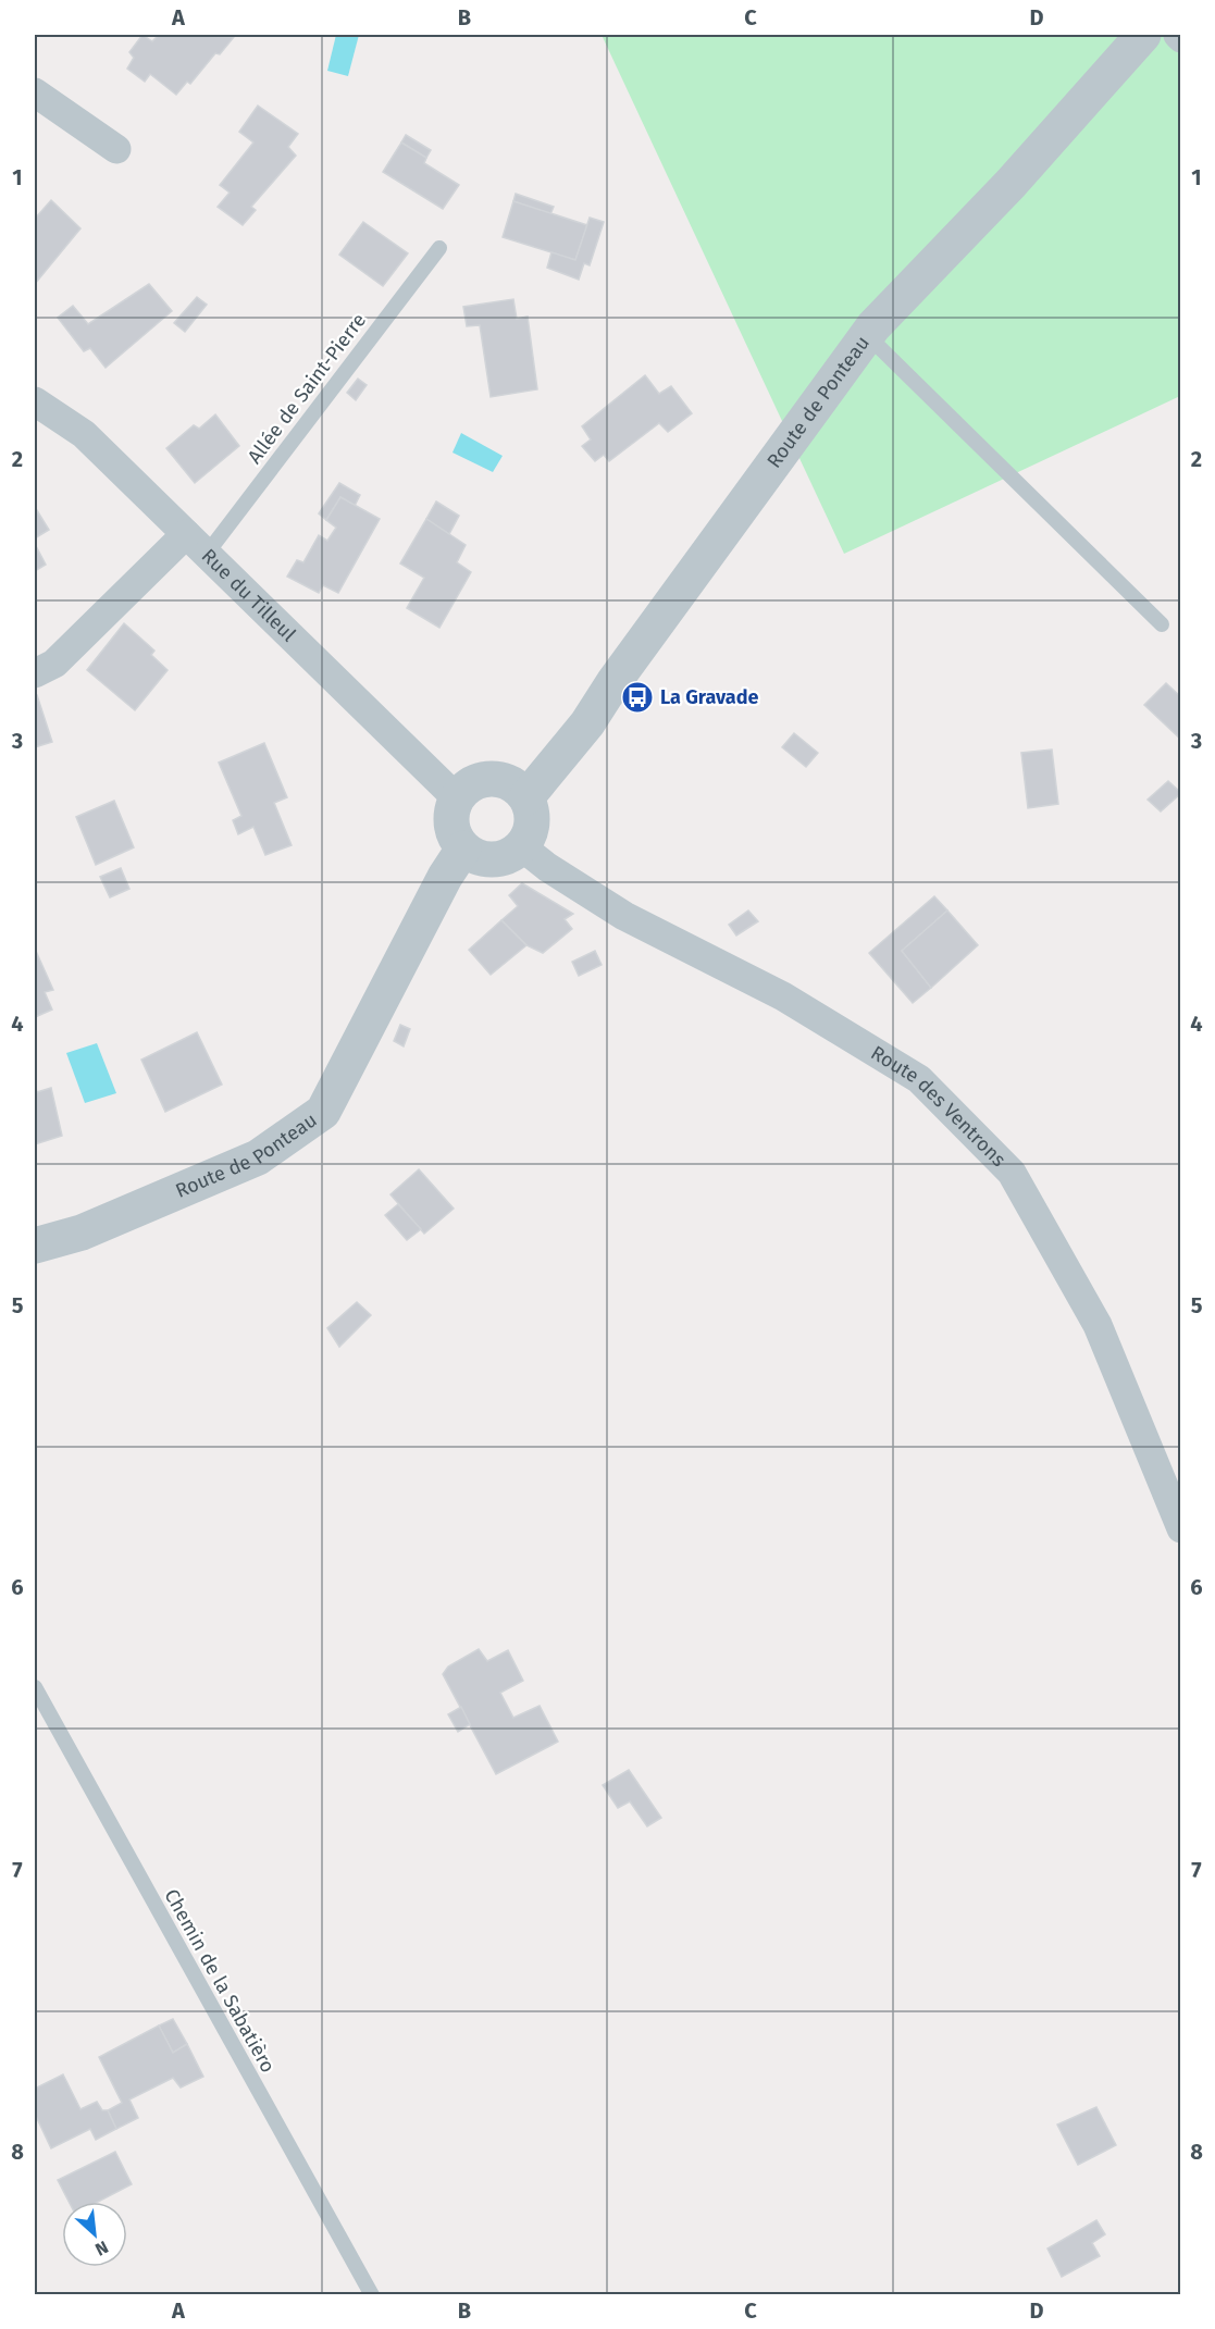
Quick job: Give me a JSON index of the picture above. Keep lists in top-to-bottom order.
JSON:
{
  "streets": {
    "street": ["Route de Ponteau", "Rue du Tilleul", "Route des Ventrons"],
    "lane": ["Allée de Saint-Pierre", "Chemin de la Sabatièro"]
  },
  "crossings": [
    ["Allée de Saint-Pierre", "Rue du Tilleul"],
    ["Route de Ponteau", "Rue du Tilleul"],
    ["Route de Ponteau", "Route des Ventrons"],
    ["Rue du Tilleul", "Route des Ventrons"]
  ],
  "places": {
    "bus stop": ["La Gravade"]
  },
  "north": "bottom right",
  "grid": {
    "columns": [
      "A",
      "B",
      "C",
      "D"
    ],
    "rows": [
      "1",
      "2",
      "3",
      "4",
      "5",
      "6",
      "7",
      "8"
    ]
  }
}
